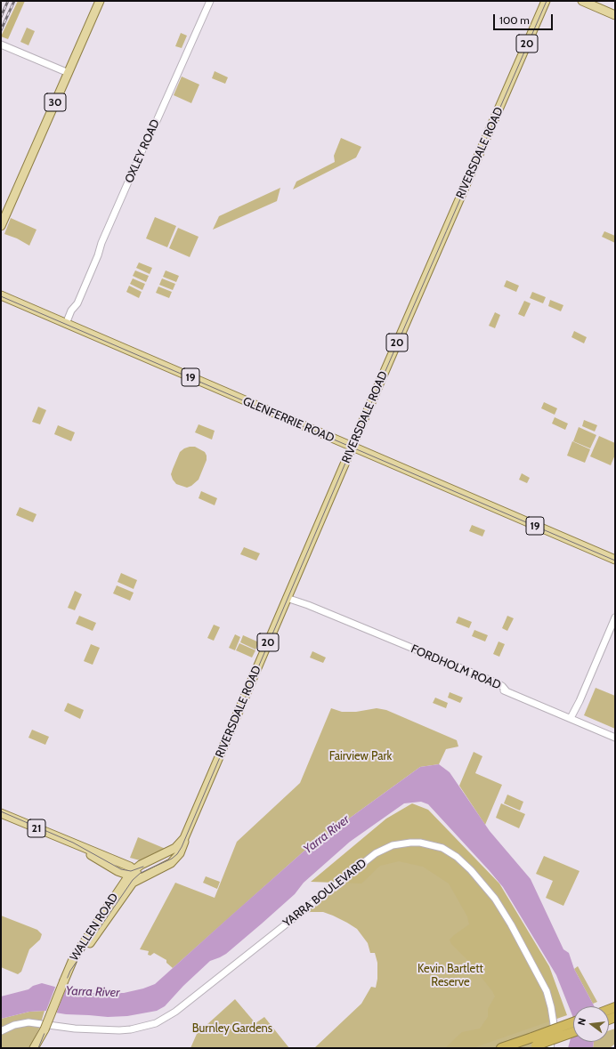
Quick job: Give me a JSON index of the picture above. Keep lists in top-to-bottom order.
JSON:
{
  "streets": {
    "main road": [
      "20",
      "30",
      "RIVERSDALE ROAD",
      "19",
      "GLENFERRIE ROAD",
      "21",
      "WALLEN ROAD"
    ],
    "street": ["OXLEY ROAD", "FORDHOLM ROAD", "YARRA BOULEVARD"]
  },
  "crossings": [
    ["OXLEY ROAD", "GLENFERRIE ROAD"],
    ["RIVERSDALE ROAD", "GLENFERRIE ROAD"],
    ["RIVERSDALE ROAD", "FORDHOLM ROAD"],
    ["RIVERSDALE ROAD", "21"],
    ["RIVERSDALE ROAD", "WALLEN ROAD"],
    ["21", "WALLEN ROAD"]
  ],
  "water": ["Yarra River"],
  "parks": ["Fairview Park", "Kevin Bartlett Reserve", "Burnley Gardens"],
  "scale_bar": "100 m",
  "north": "left"
}
